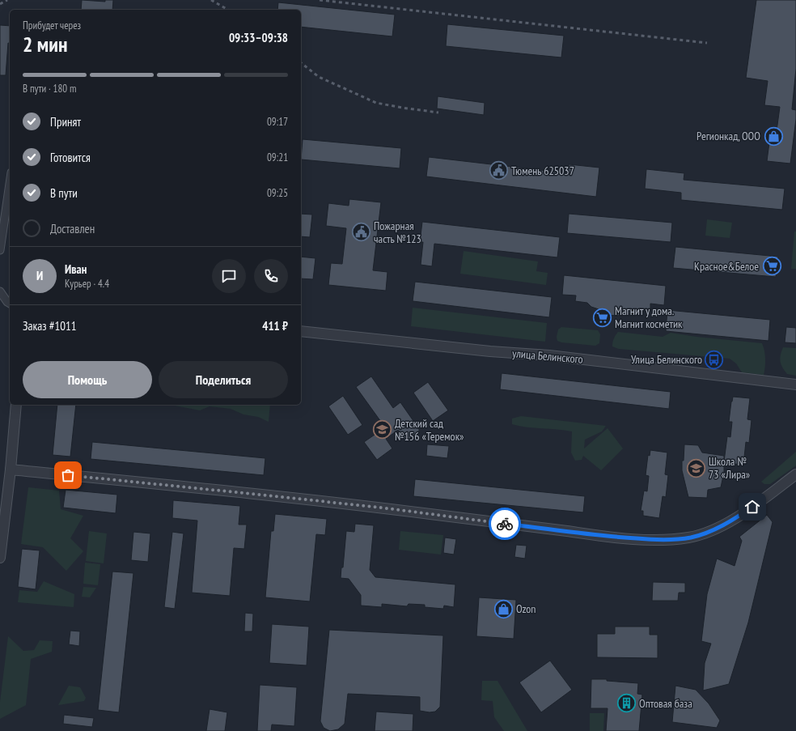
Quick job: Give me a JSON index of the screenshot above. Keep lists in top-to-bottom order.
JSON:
{
  "streets": {
    "street": ["улица Белинского"]
  },
  "places": {
    "shop": ["Регионкад, ООО", "Ozon"],
    "public building": ["Тюмень 625037", "Пожарная часть №123"],
    "supermarket": ["Красное&Белое", "Магнит у дома. Магнит косметик"],
    "bus stop": ["Улица Белинского"],
    "school or university": ["Детский сад №156 «Теремок»", "Школа № 73 «Лира»"],
    "building": ["Оптовая база"]
  },
  "page": {
    "heading": ["2 мин", "Прибудет через", "09:33–09:38"],
    "panel": [
      "Иван",
      "Курьер · 4.4",
      "Заказ #1011",
      "411 ₽"
    ],
    "bar": "В пути · 180 m",
    "list": [
      ["Принят", "09:17"],
      ["Готовится", "09:21"],
      ["В пути", "09:25"],
      "Доставлен"
    ],
    "round": "И",
    "buttons": ["Помощь", "Поделиться"]
  }
}
